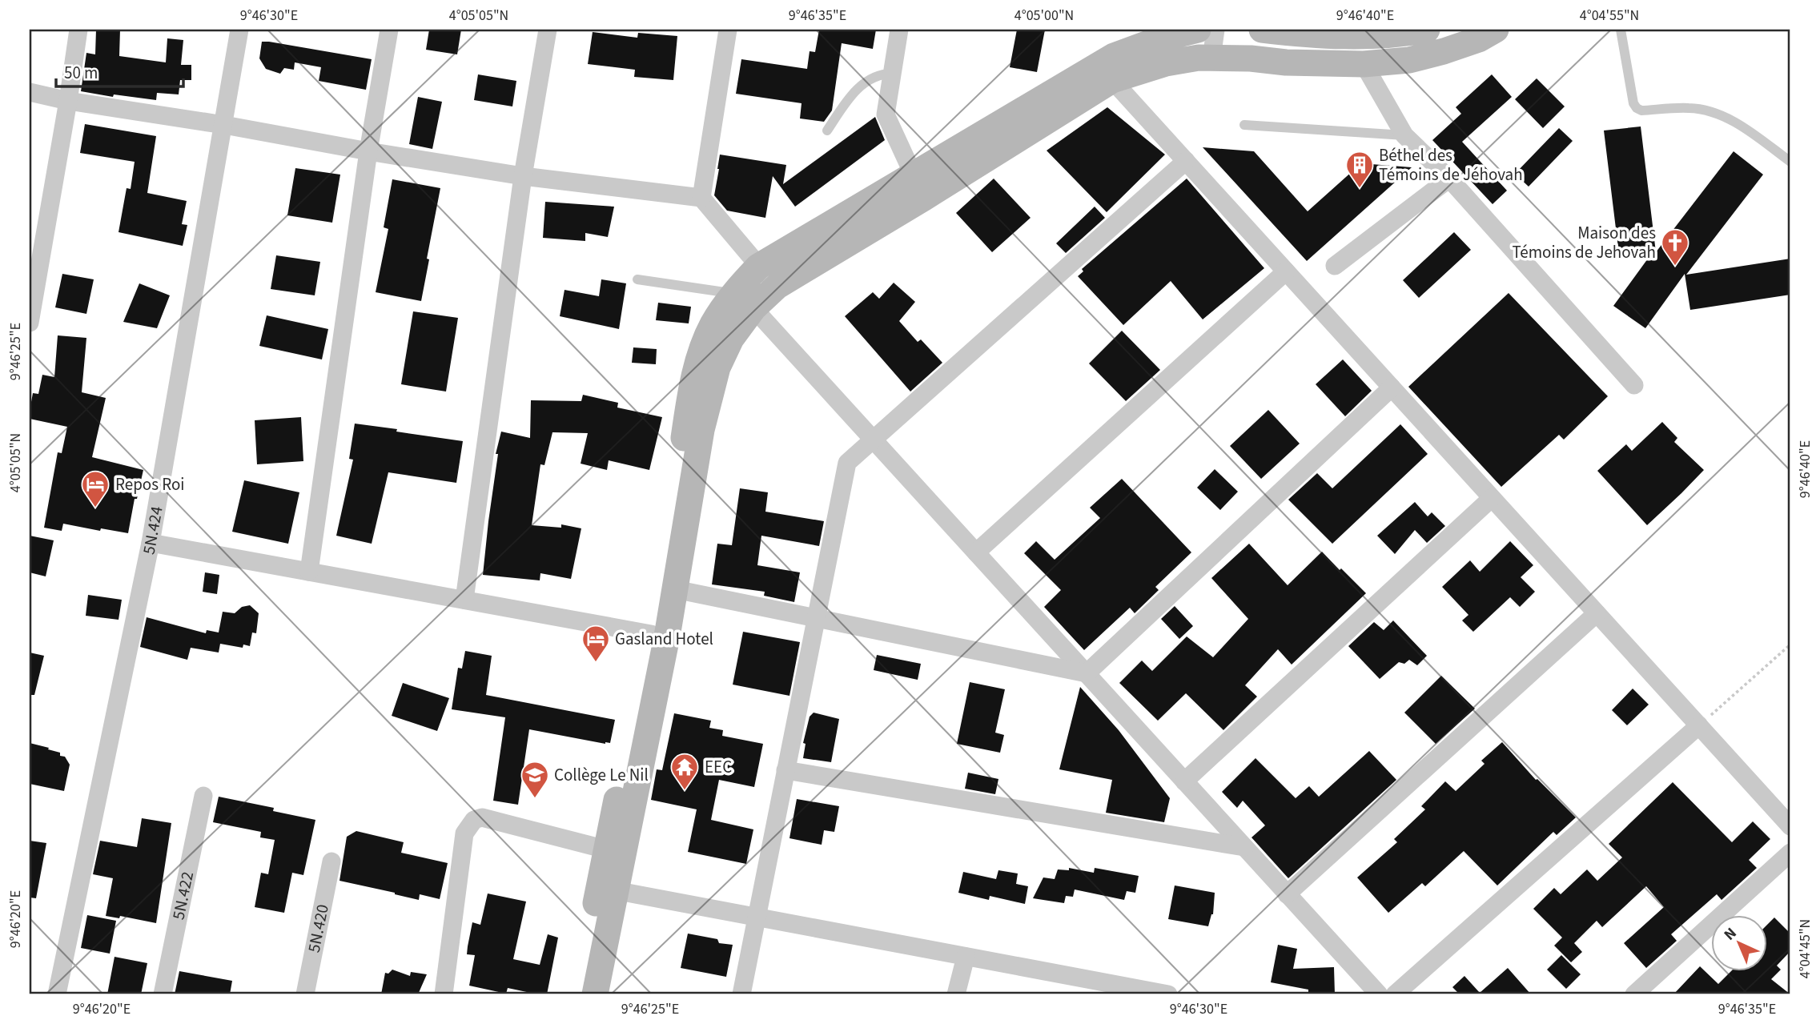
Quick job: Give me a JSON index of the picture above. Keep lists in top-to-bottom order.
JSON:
{
  "streets": {
    "street": ["5N.424", "5N.422", "5N.420"]
  },
  "places": {
    "building": ["Béthel des Témoins de Jéhovah"],
    "church": ["Maison des Témoins de Jehovah"],
    "hotel": ["Repos Roi", "Gasland Hotel"],
    "temple": ["EEC"],
    "school or university": ["Collège Le Nil"]
  },
  "scale_bar": "50 m",
  "north": "top left",
  "coordinates": [
    "9°46'30\"E",
    "4°05'05\"N",
    "9°46'35\"E",
    "4°05'00\"N",
    "9°46'40\"E",
    "4°04'55\"N",
    "9°46'25\"E",
    "9°46'20\"E",
    "4°04'45\"N"
  ]
}
